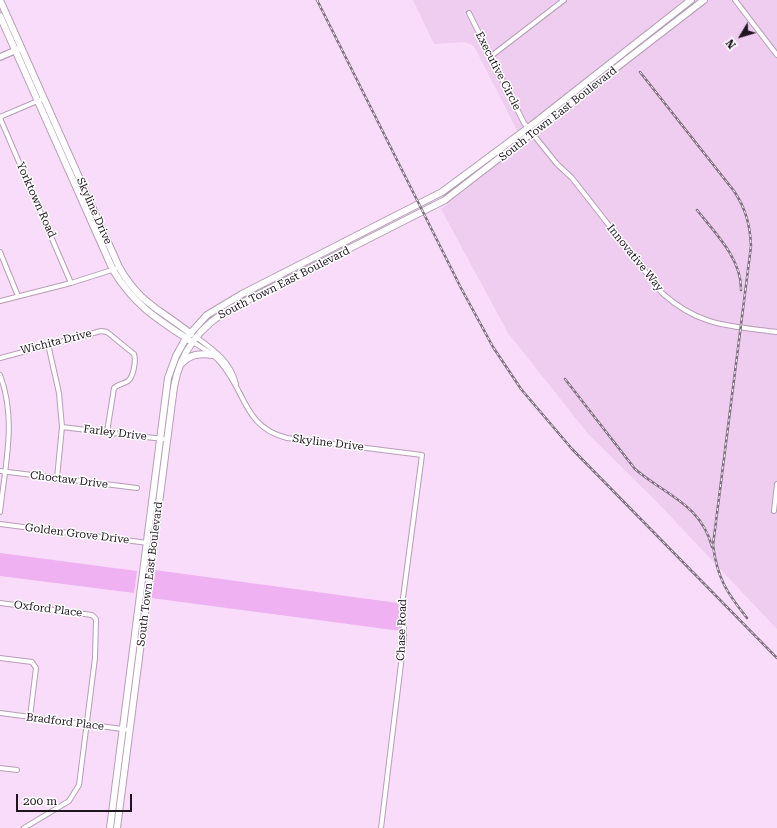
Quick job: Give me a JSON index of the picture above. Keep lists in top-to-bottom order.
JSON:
{
  "streets": {
    "main road": ["South Town East Boulevard", "Skyline Drive"],
    "street": [
      "Executive Circle",
      "Yorktown Road",
      "Innovative Way",
      "Wichita Drive",
      "Farley Drive",
      "Choctaw Drive",
      "Golden Grove Drive",
      "Oxford Place",
      "Chase Road",
      "Bradford Place"
    ]
  },
  "crossings": [
    ["Executive Circle", "South Town East Boulevard"],
    ["Executive Circle", "Innovative Way"],
    ["South Town East Boulevard", "Skyline Drive"],
    ["South Town East Boulevard", "Innovative Way"],
    ["South Town East Boulevard", "Farley Drive"],
    ["South Town East Boulevard", "Golden Grove Drive"],
    ["South Town East Boulevard", "Bradford Place"],
    ["Skyline Drive", "Chase Road"],
    ["Wichita Drive", "Farley Drive"],
    ["Oxford Place", "Bradford Place"]
  ],
  "scale_bar": "200 m",
  "north": "bottom left"
}
